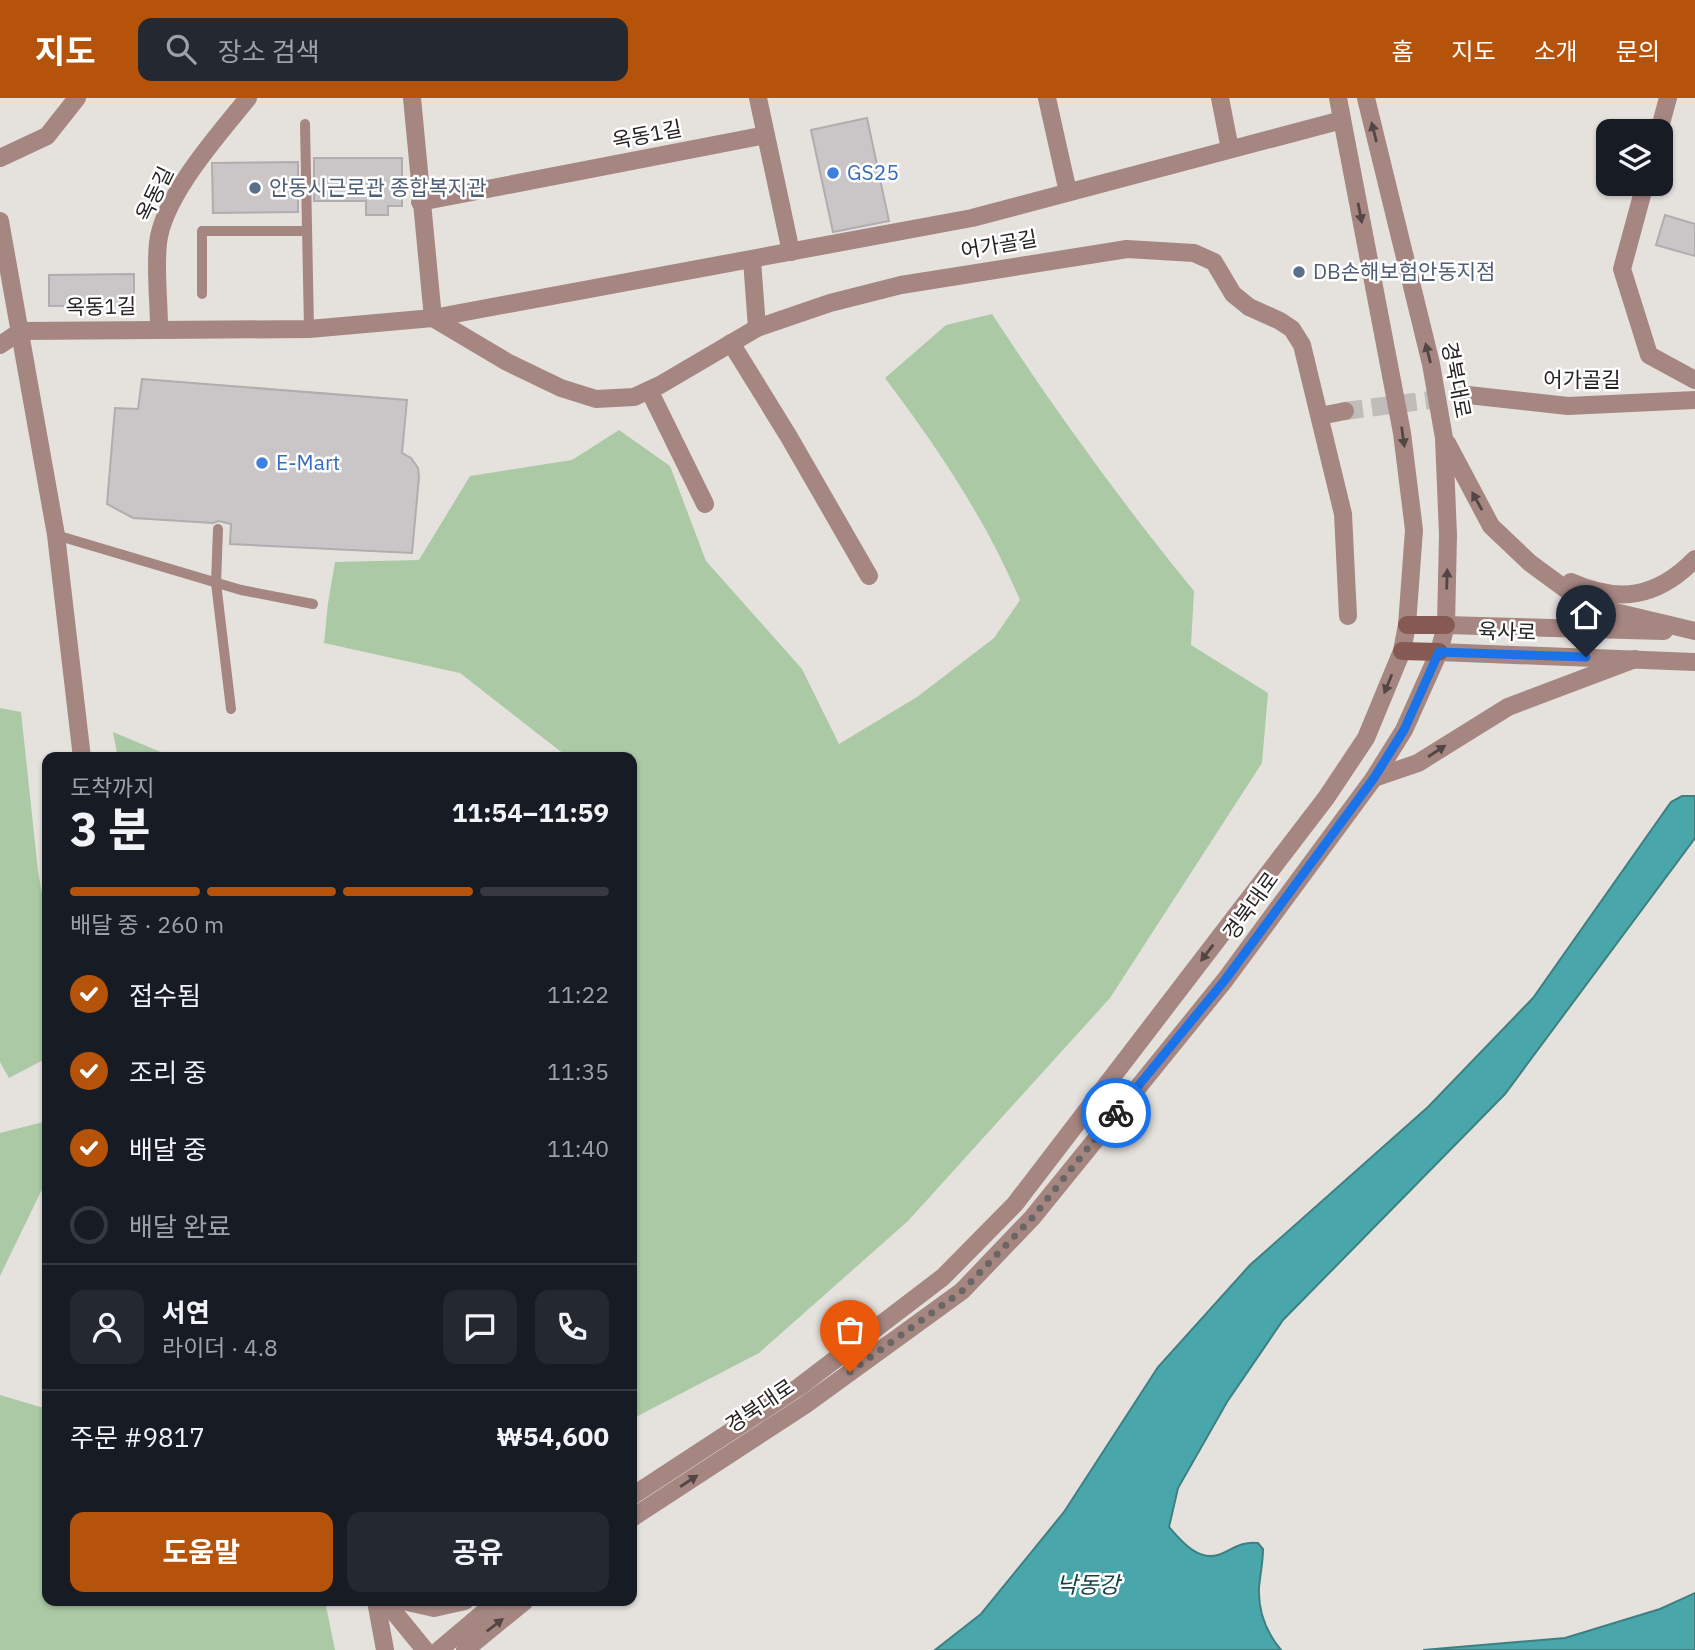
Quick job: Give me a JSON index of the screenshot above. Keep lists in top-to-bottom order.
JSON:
{
  "streets": {
    "main road": ["육사로"],
    "street": [
      "옥동1길",
      "옥동길",
      "어가골길",
      "경북대로"
    ]
  },
  "crossings": [
    ["옥동1길", "옥동길"],
    ["옥동1길", "어가골길"],
    ["옥동1길", "경북대로"],
    ["경북대로", "육사로"]
  ],
  "water": ["낙동강"],
  "places": [
    "GS25",
    "안동시근로관 종합복지관",
    "DB손해보험안동지점",
    "E-Mart"
  ],
  "page": {
    "header": "지도",
    "search": "장소 검색",
    "nav": [
      "홈",
      "지도",
      "소개",
      "문의"
    ],
    "heading": ["3 분", "도착까지", "11:54–11:59"],
    "panel": [
      "서연",
      "라이더 · 4.8",
      "주문 #9817",
      "₩54,600"
    ],
    "bar": "배달 중 · 260 m",
    "list": [
      ["접수됨", "11:22"],
      ["조리 중", "11:35"],
      ["배달 중", "11:40"],
      "배달 완료"
    ],
    "buttons": ["도움말", "공유"]
  }
}
